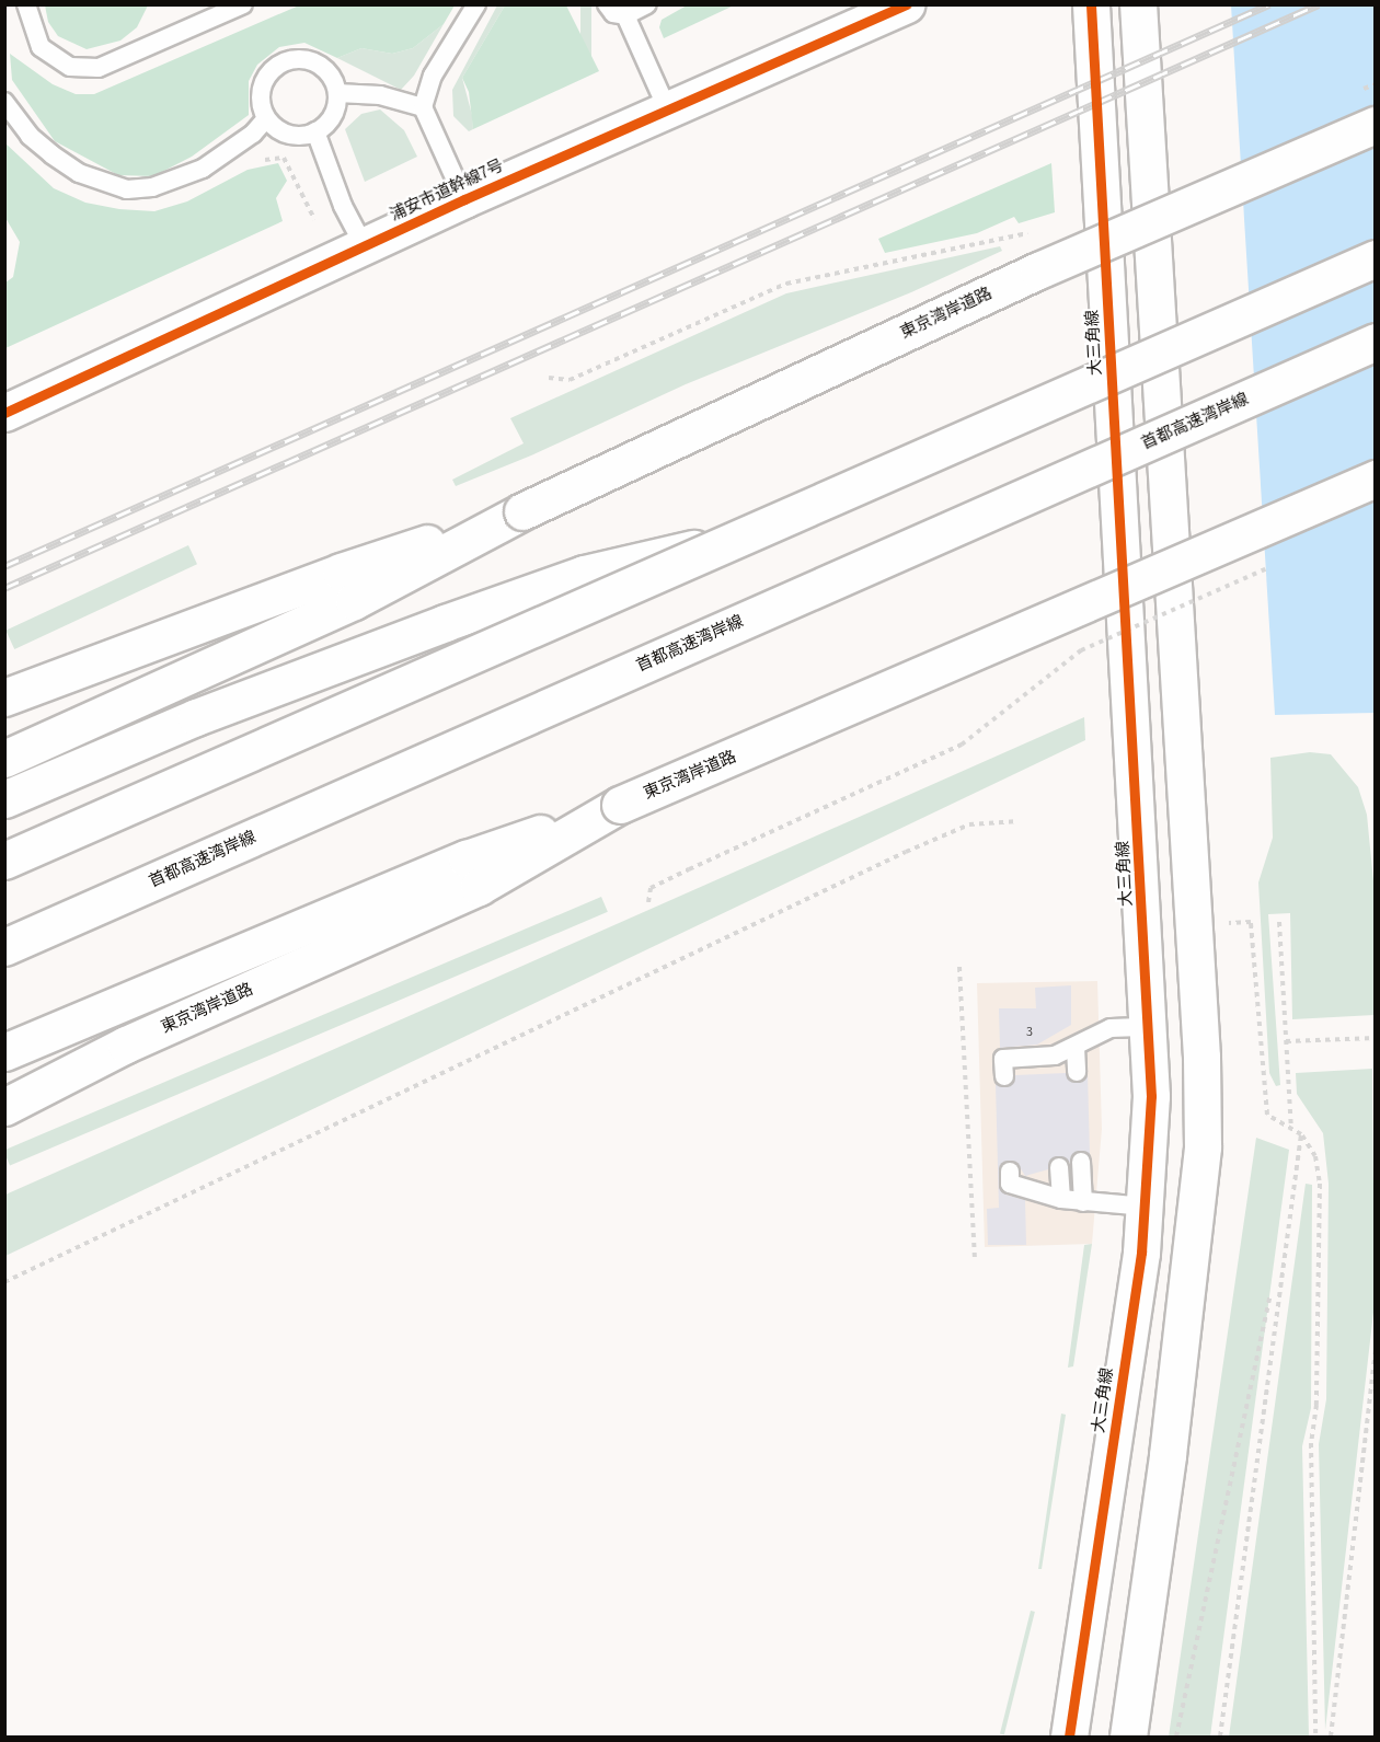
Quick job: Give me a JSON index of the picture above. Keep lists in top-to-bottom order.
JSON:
{
  "streets": {
    "main road": [
      "浦安市道幹線7号",
      "東京湾岸道路",
      "大三角線",
      "首都高速湾岸線"
    ]
  },
  "house_numbers": ["3"]
}
